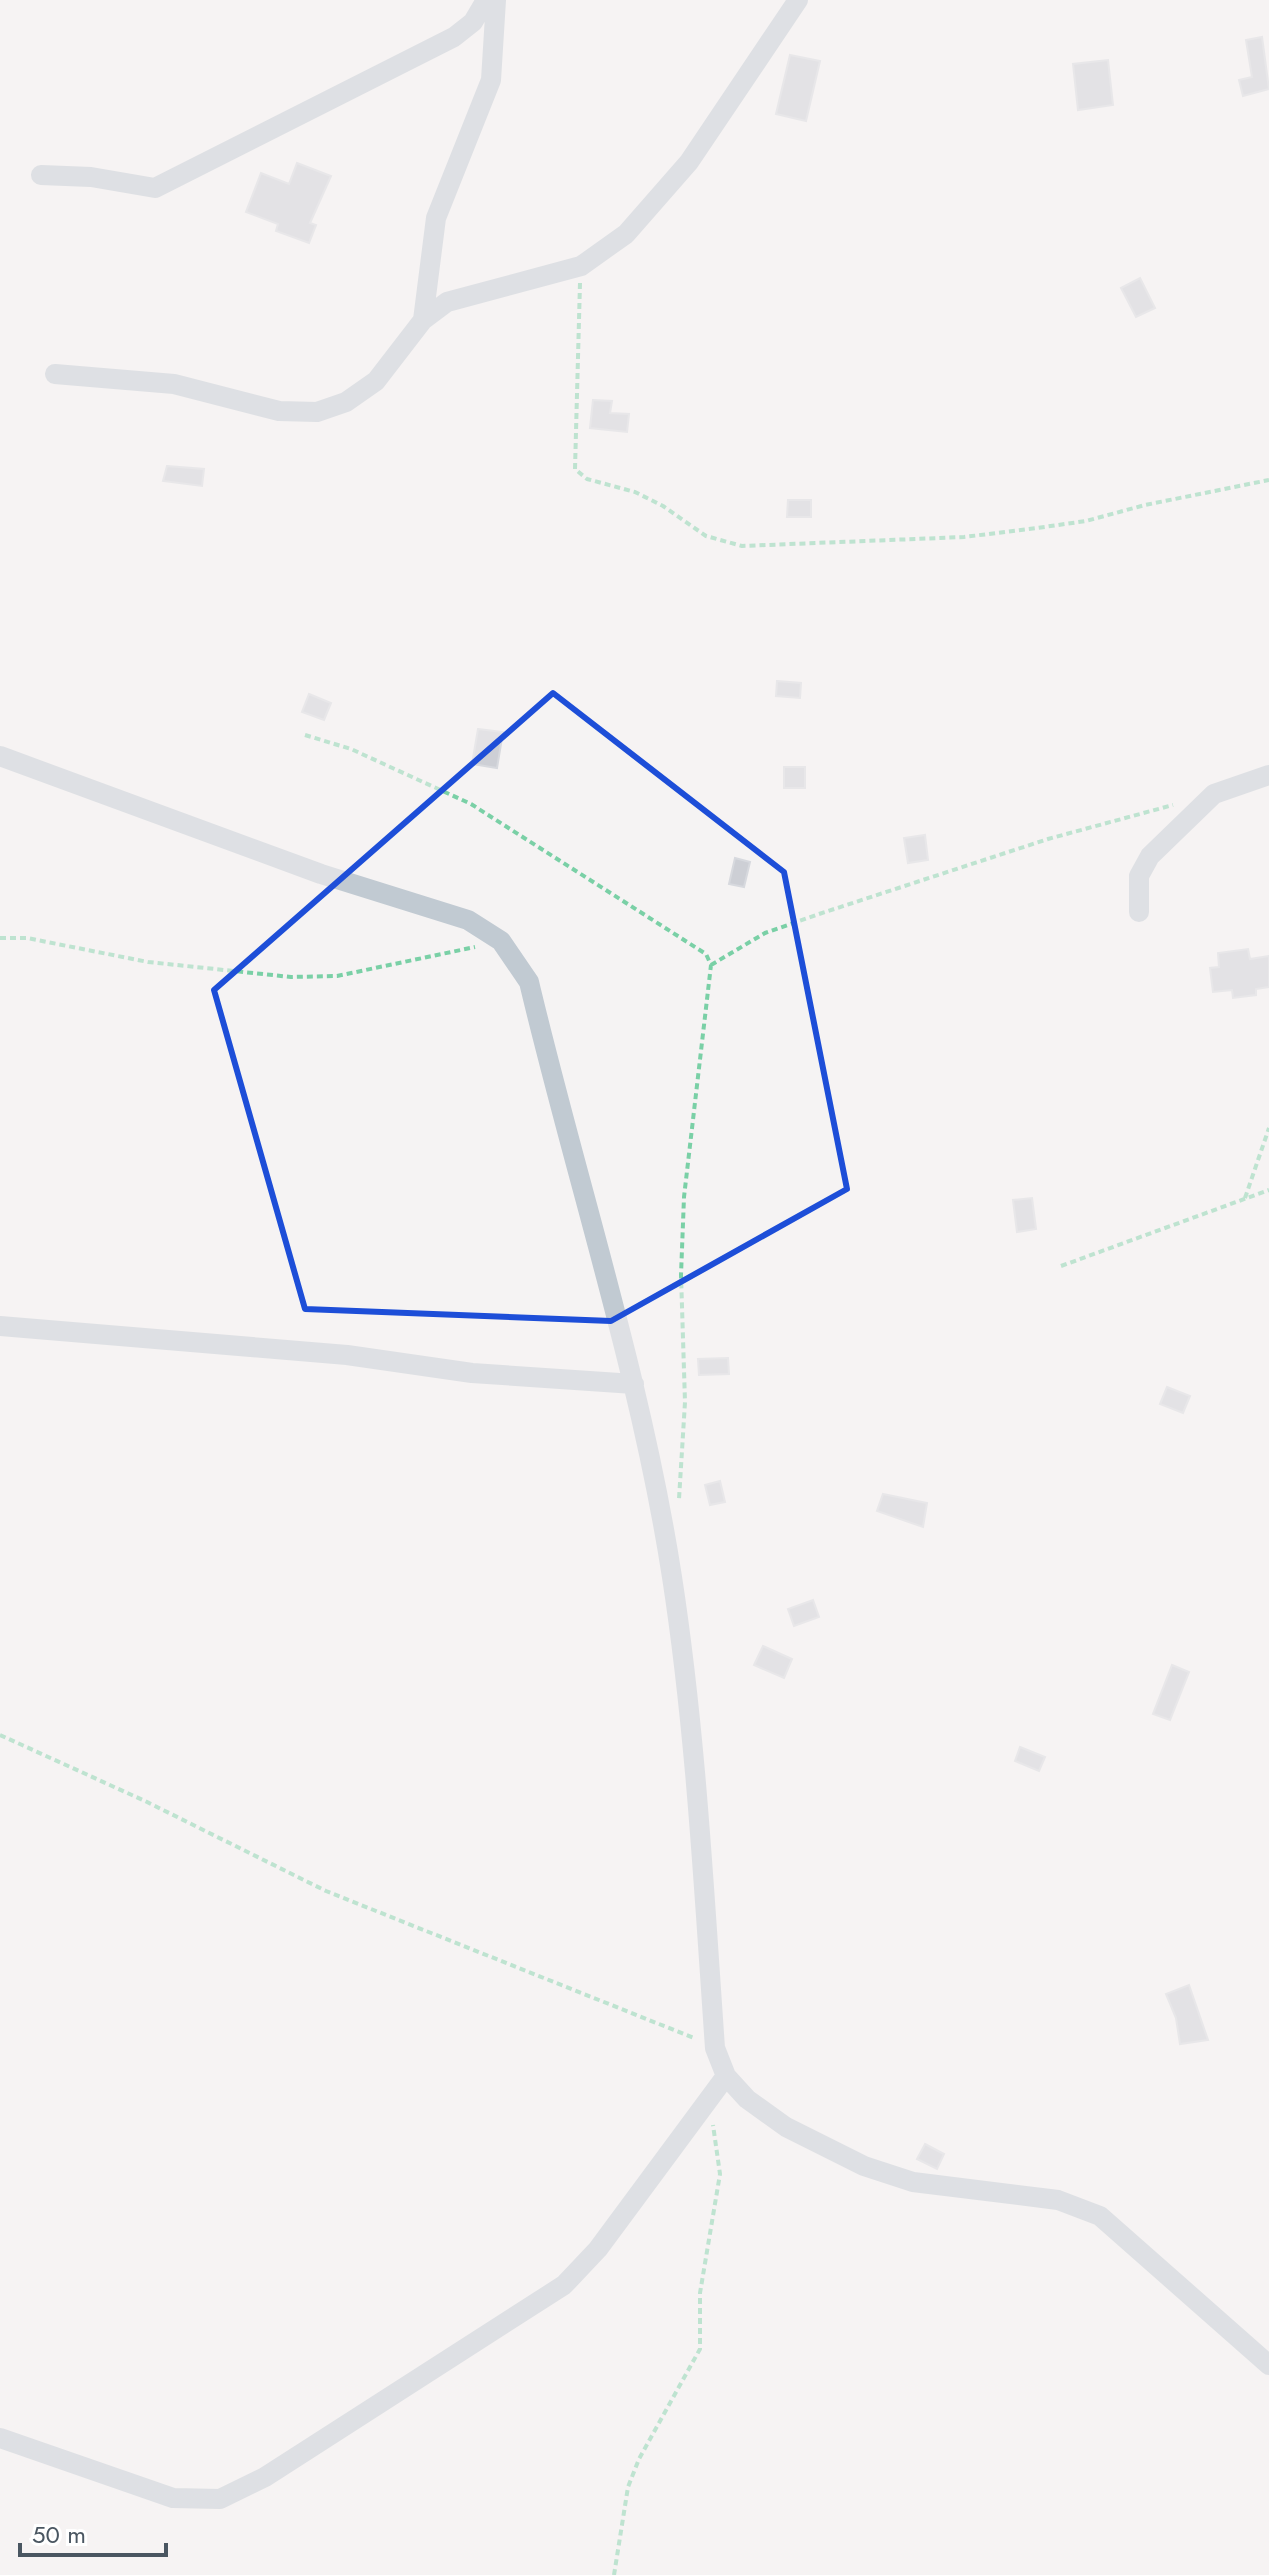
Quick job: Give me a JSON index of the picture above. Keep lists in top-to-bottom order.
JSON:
{
  "scale_bar": "50 m"
}
